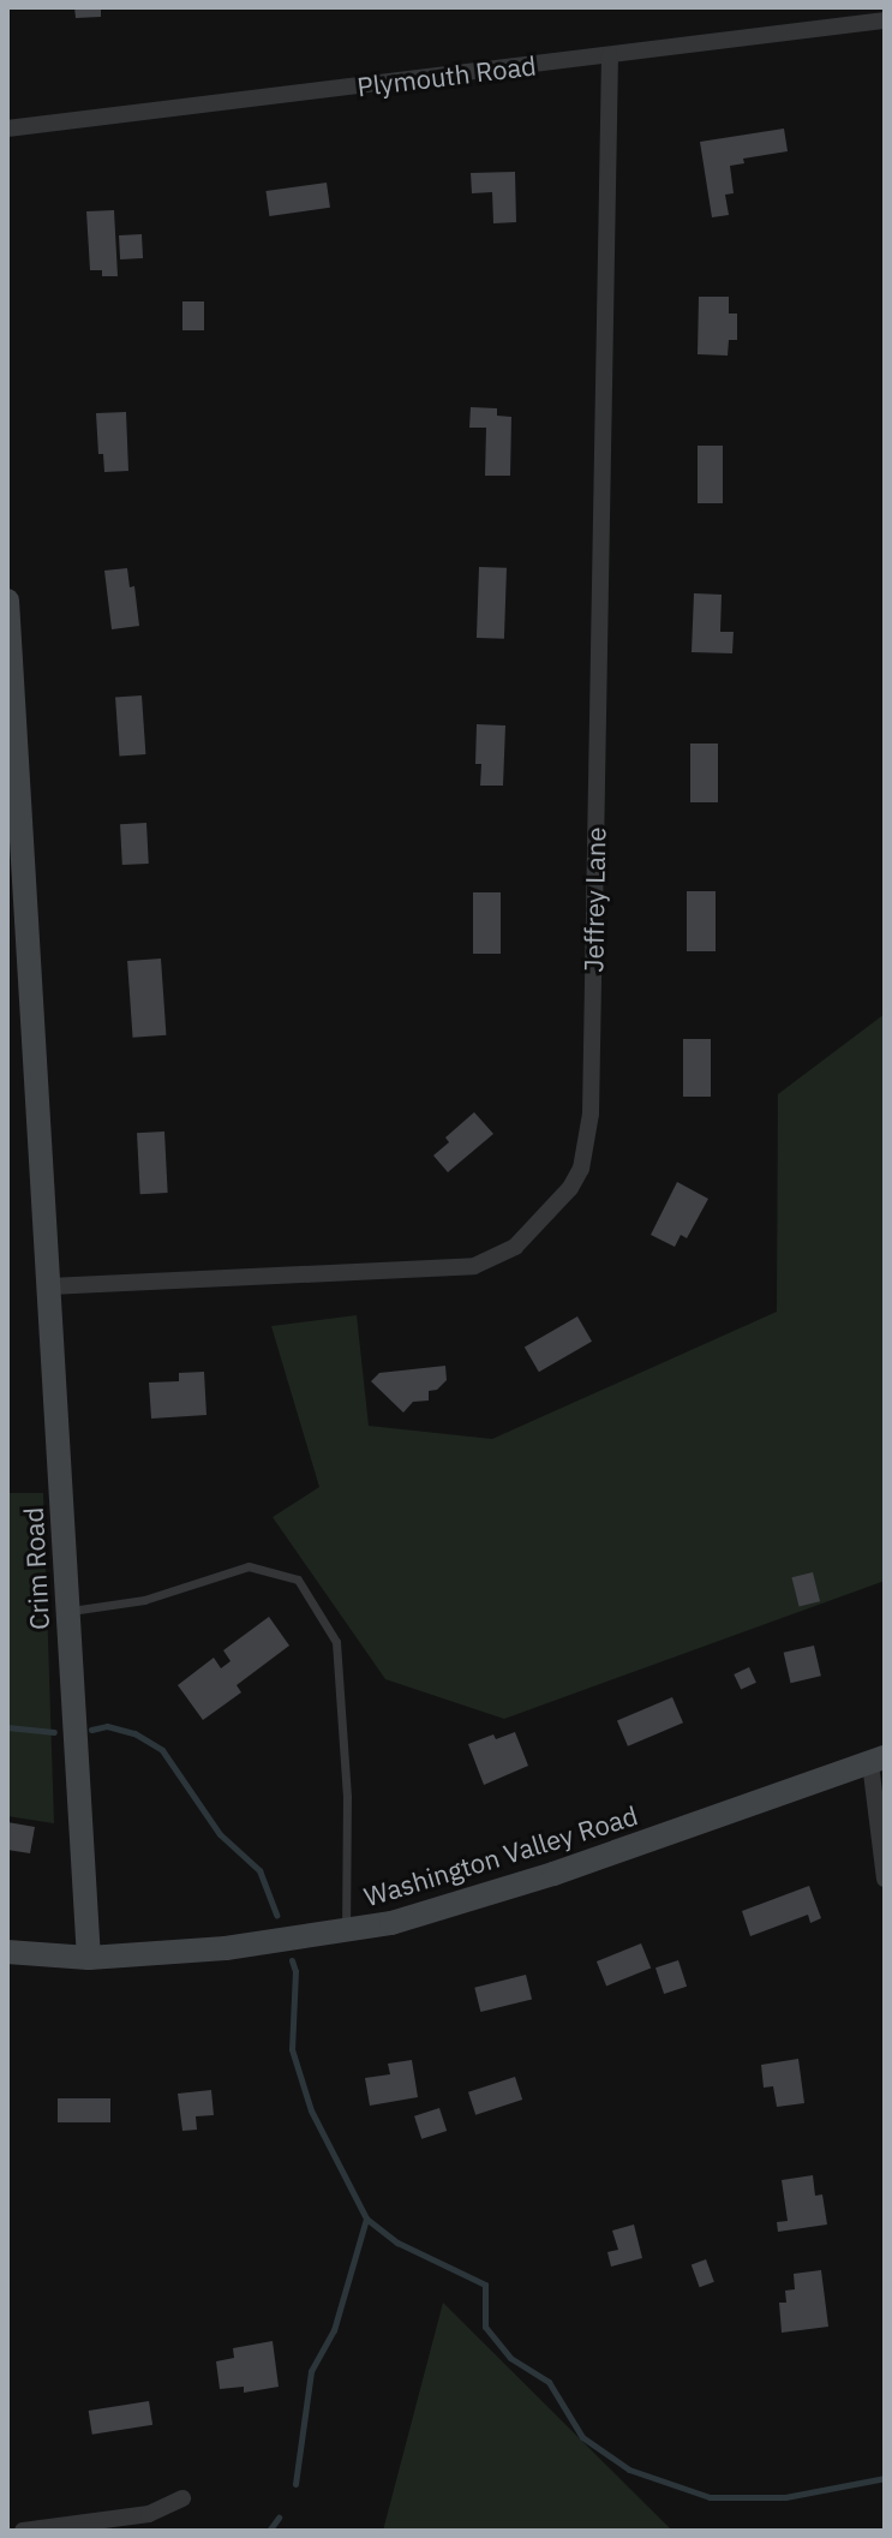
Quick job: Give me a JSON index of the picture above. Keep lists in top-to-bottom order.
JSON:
{
  "streets": {
    "street": [
      "Plymouth Road",
      "Jeffrey Lane",
      "Crim Road",
      "Washington Valley Road"
    ]
  },
  "crossings": [
    ["Plymouth Road", "Jeffrey Lane"],
    ["Jeffrey Lane", "Crim Road"],
    ["Crim Road", "Washington Valley Road"]
  ]
}
